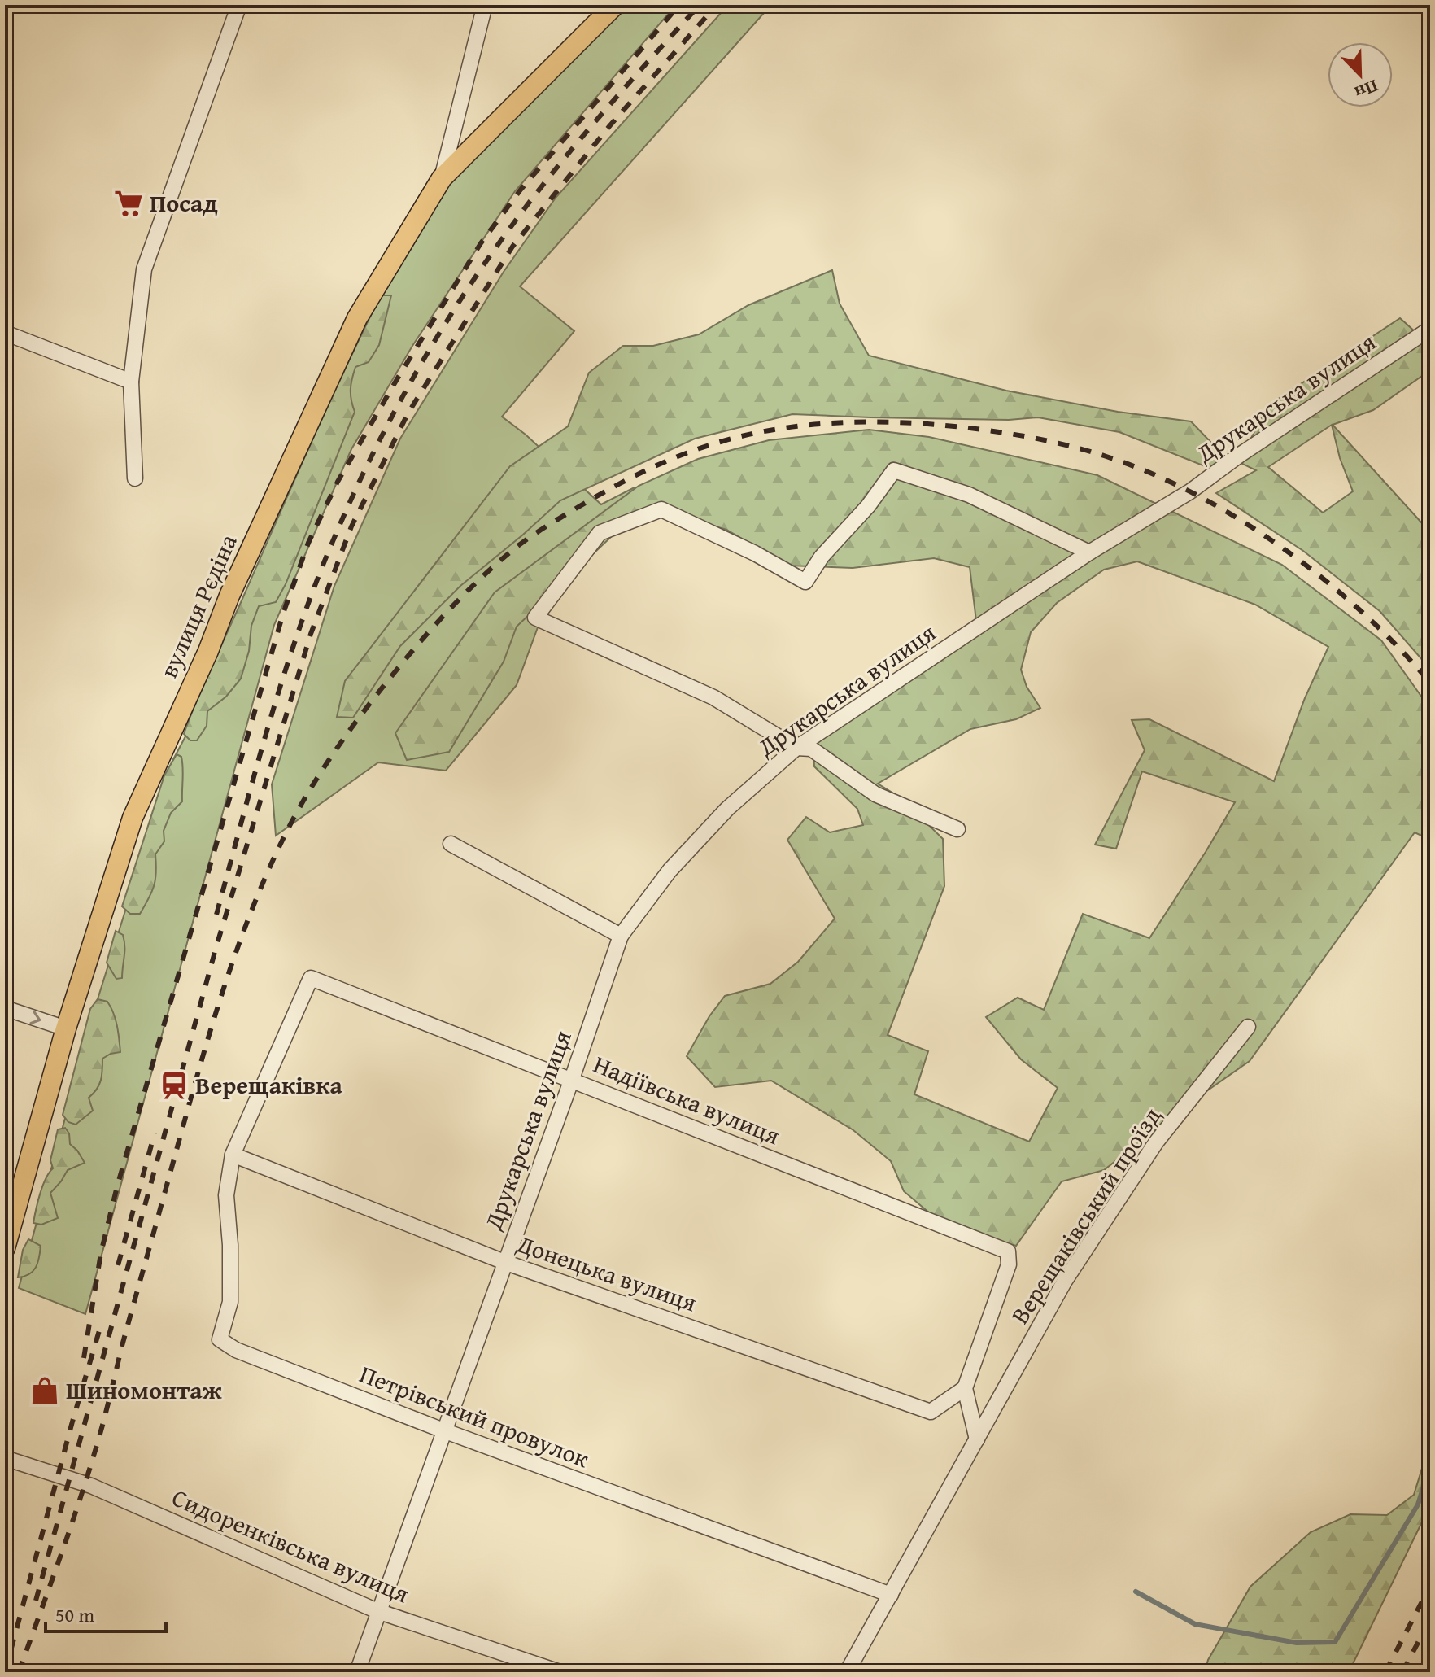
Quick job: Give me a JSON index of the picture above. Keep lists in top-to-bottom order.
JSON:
{
  "streets": {
    "main road": ["вулиця Рєдіна"],
    "street": [
      "Друкарська вулиця",
      "Надіївська вулиця",
      "Верещаківський проїзд",
      "Донецька вулиця",
      "Петрівський провулок",
      "Сидоренківська вулиця"
    ]
  },
  "crossings": [
    ["Друкарська вулиця", "Надіївська вулиця"],
    ["Друкарська вулиця", "Донецька вулиця"],
    ["Друкарська вулиця", "Петрівський провулок"],
    ["Друкарська вулиця", "Сидоренківська вулиця"],
    ["Надіївська вулиця", "Верещаківський проїзд"],
    ["Надіївська вулиця", "Донецька вулиця"],
    ["Надіївська вулиця", "Петрівський провулок"],
    ["Верещаківський проїзд", "Донецька вулиця"],
    ["Верещаківський проїзд", "Петрівський провулок"],
    ["Донецька вулиця", "Петрівський провулок"]
  ],
  "places": {
    "supermarket": ["Посад"],
    "station": ["Верещаківка"],
    "shop": ["Шиномонтаж"]
  },
  "scale_bar": "50 m",
  "north": "bottom right"
}
